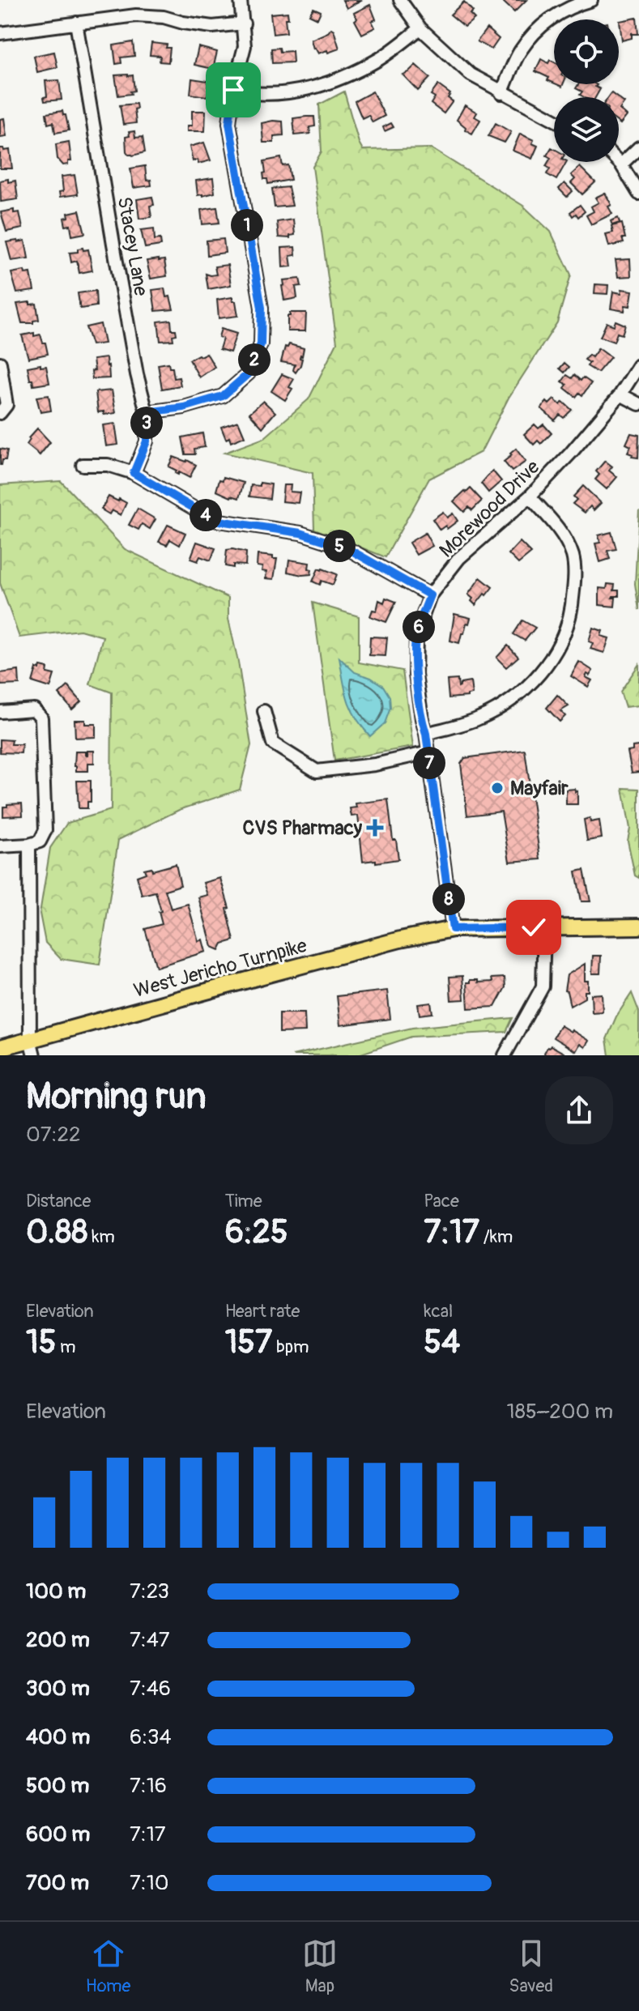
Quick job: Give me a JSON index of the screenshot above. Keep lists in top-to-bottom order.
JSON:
{
  "streets": {
    "main road": ["West Jericho Turnpike"],
    "street": ["Stacey Lane", "Morewood Drive"]
  },
  "crossings": [
    ["Morewood Drive", "West Jericho Turnpike"]
  ],
  "places": {
    "other": ["Mayfair"],
    "health": ["CVS Pharmacy"]
  },
  "page": {
    "pins": [
      "1",
      "2",
      "3",
      "4",
      "5",
      "6",
      "7",
      "8"
    ],
    "heading": ["Morning run", "07:22"],
    "stats": [
      ["Distance", "0.88 km"],
      ["Time", "6:25"],
      ["Pace", "7:17 /km"],
      ["Elevation", "15 m"],
      ["Heart rate", "157 bpm"],
      ["kcal", "54"]
    ],
    "chart": ["Elevation", "185–200 m"],
    "list": [
      {
        "name": "100 m",
        "note": "7:23"
      },
      {
        "name": "200 m",
        "note": "7:47"
      },
      {
        "name": "300 m",
        "note": "7:46"
      },
      {
        "name": "400 m",
        "note": "6:34"
      },
      {
        "name": "500 m",
        "note": "7:16"
      },
      {
        "name": "600 m",
        "note": "7:17"
      },
      {
        "name": "700 m",
        "note": "7:10"
      }
    ],
    "tabs": ["Home", "Map", "Saved"]
  }
}
